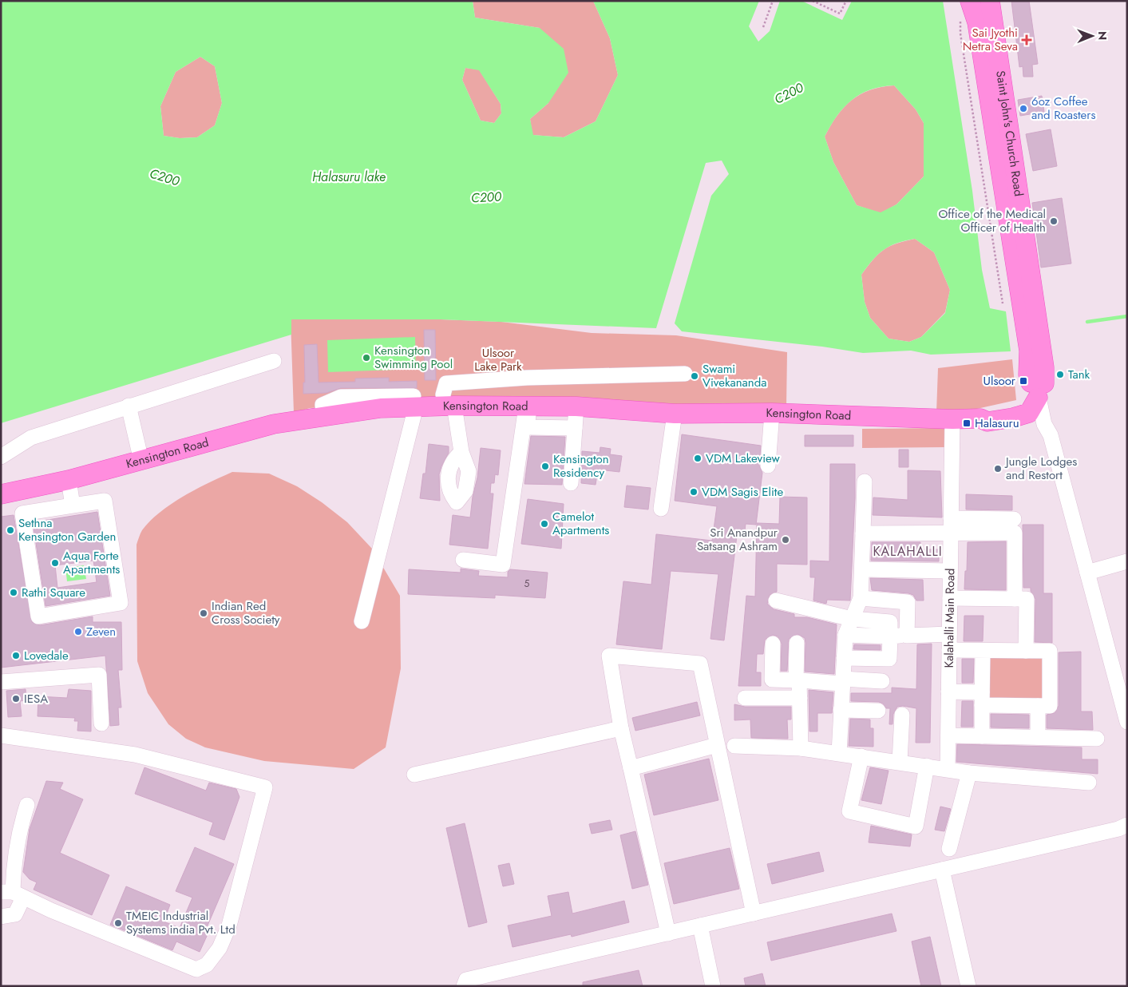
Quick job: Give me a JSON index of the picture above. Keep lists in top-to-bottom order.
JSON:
{
  "streets": {
    "main road": ["Saint John's Church Road", "Kensington Road"],
    "street": ["Kalahalli Main Road"]
  },
  "crossings": [
    ["Saint John's Church Road", "Kensington Road"],
    ["Kensington Road", "Kalahalli Main Road"]
  ],
  "districts": ["KALAHALLI"],
  "water": ["C200", "Halasuru lake"],
  "parks": ["Ulsoor Lake Park"],
  "places": {
    "health": ["Sai Jyothi Netra Seva"],
    "other": [
      "6oz Coffee and Roasters",
      "Office of the Medical Officer of Health",
      "Kensington Swimming Pool",
      "Tank",
      "Swami Vivekananda",
      "VDM Lakeview",
      "Kensington Residency",
      "Jungle Lodges and Restort",
      "VDM Sagis Elite",
      "Camelot Apartments",
      "Sethna Kensington Garden",
      "Sri Anandpur Satsang Ashram",
      "Aqua Forte Apartments",
      "Rathi Square",
      "Indian Red Cross Society",
      "Zeven",
      "Lovedale",
      "IESA",
      "TMEIC Industrial Systems india Pvt. Ltd"
    ],
    "transit": ["Ulsoor", "Halasuru"]
  },
  "house_numbers": ["5"],
  "north": "right"
}
